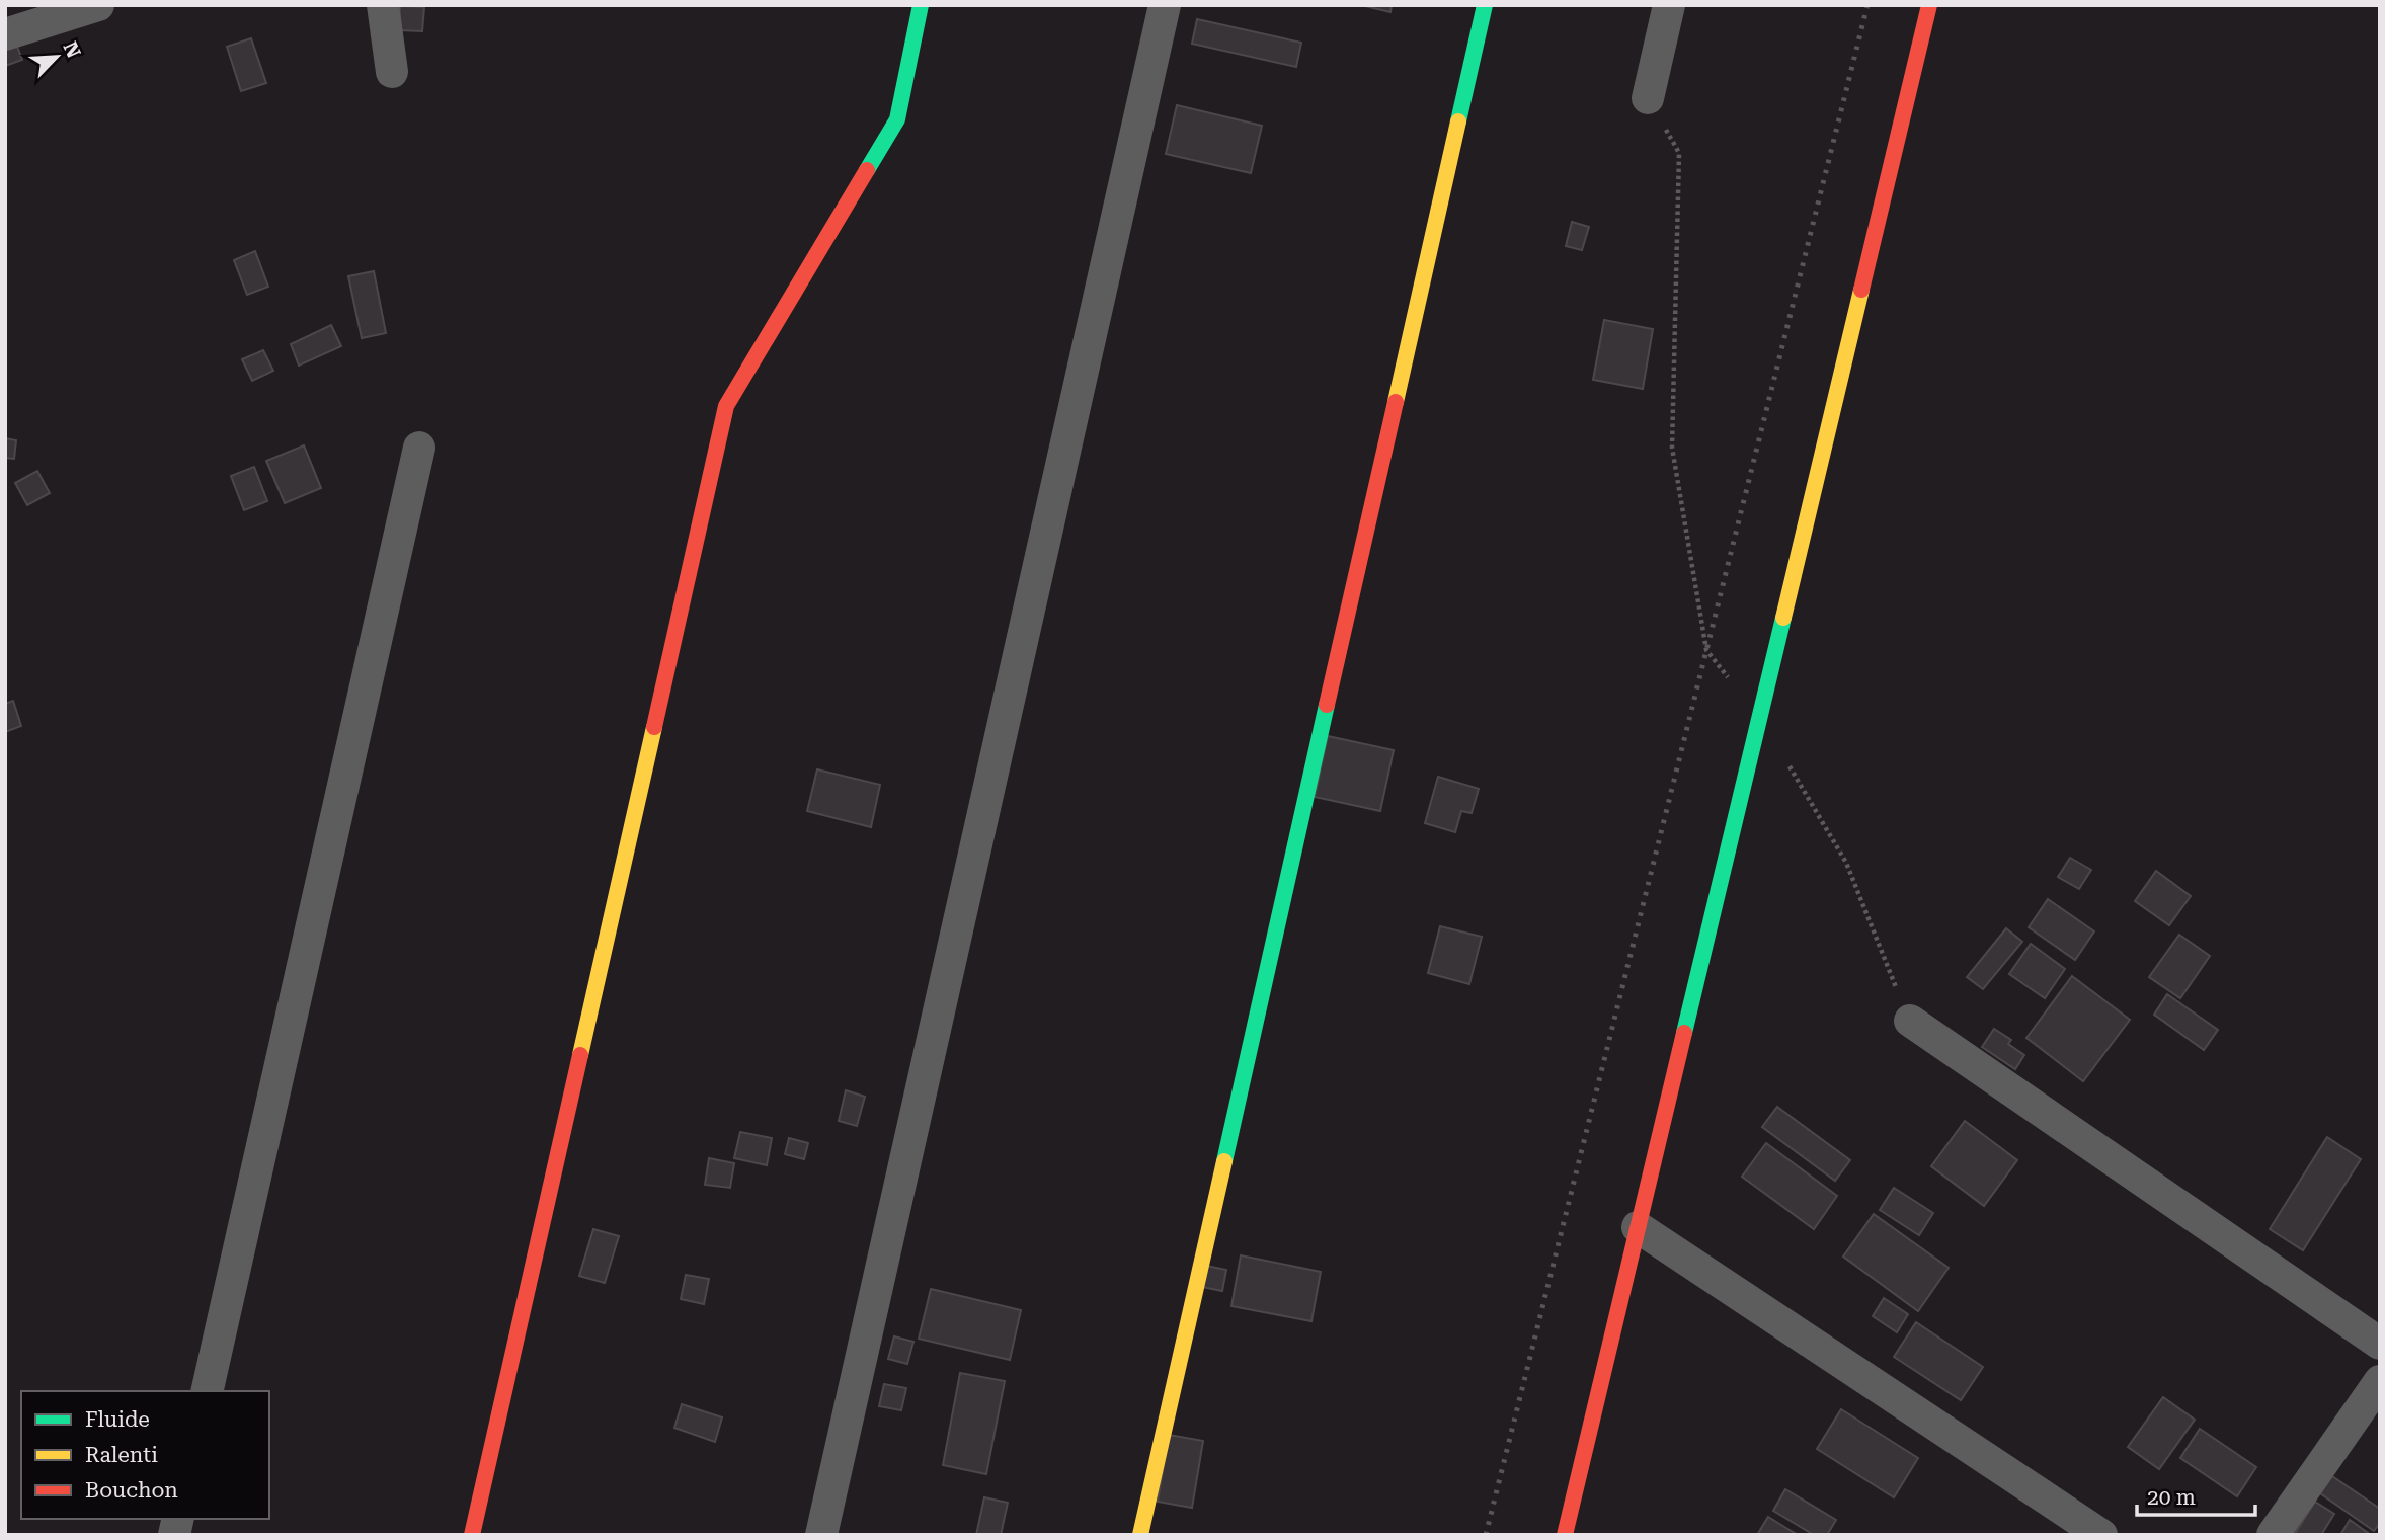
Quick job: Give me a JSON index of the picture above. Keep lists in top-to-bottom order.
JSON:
{
  "legend": ["Fluide", "Ralenti", "Bouchon"],
  "scale_bar": "20 m",
  "north": "top right"
}
